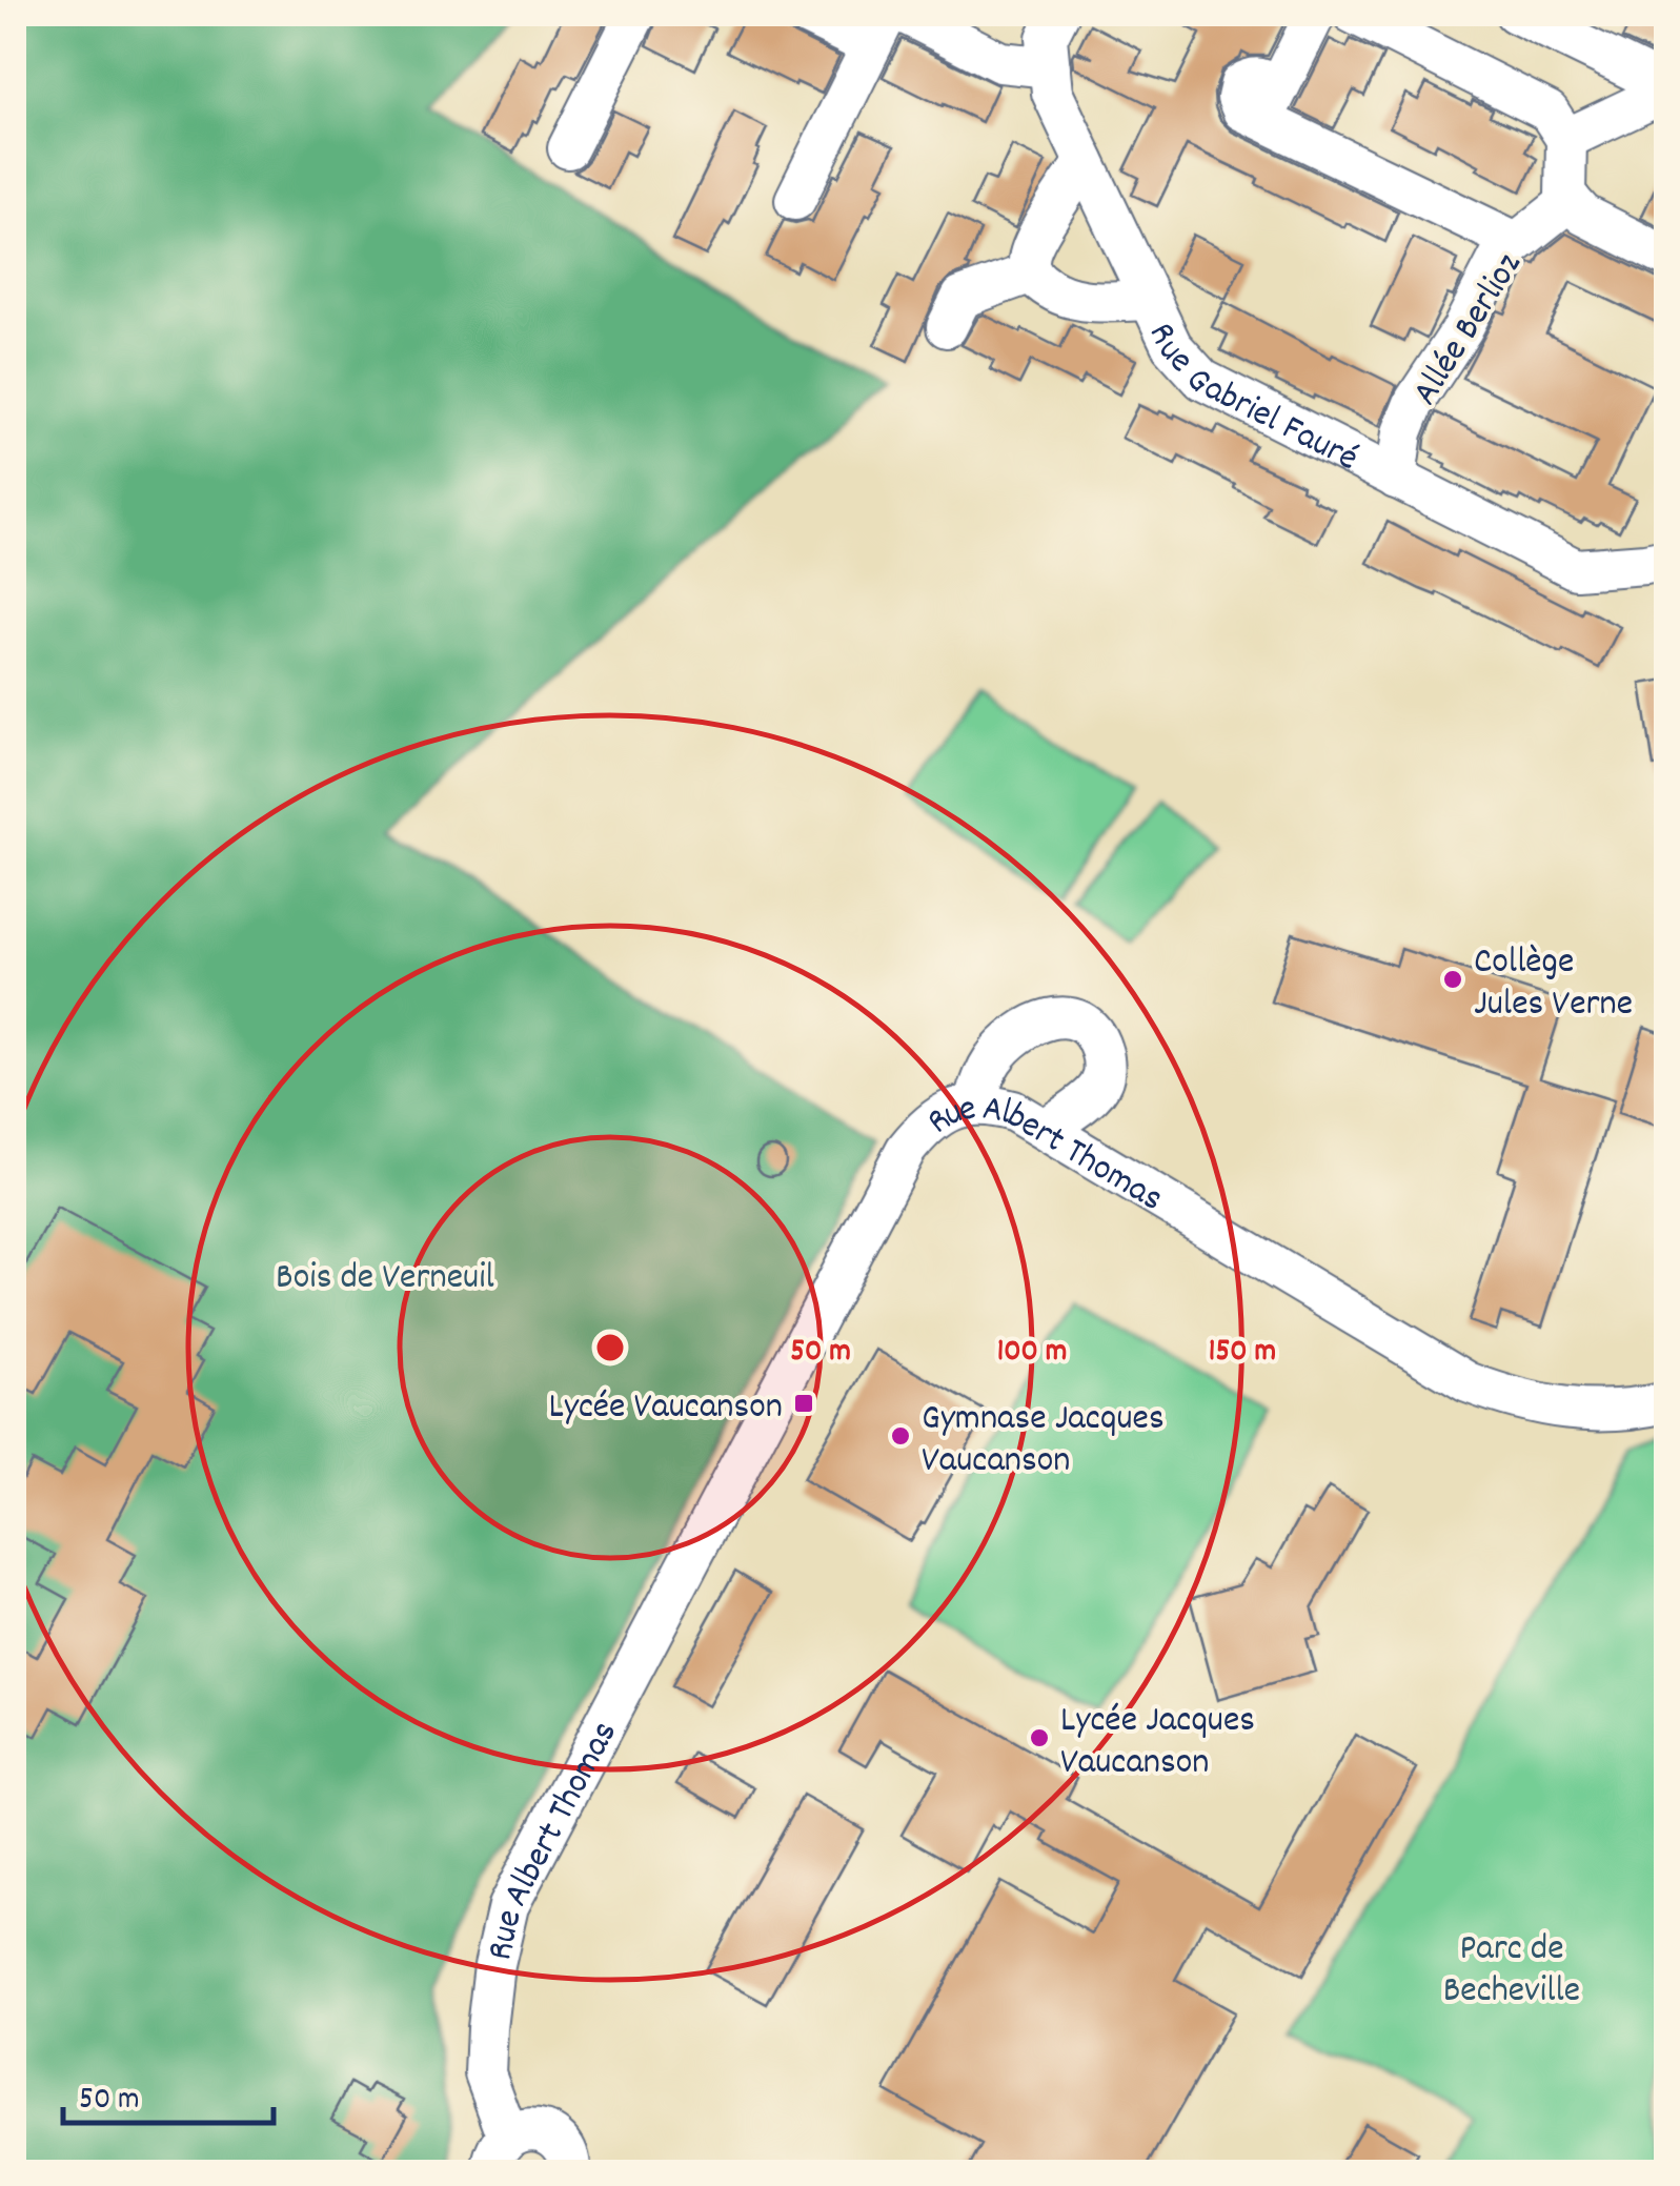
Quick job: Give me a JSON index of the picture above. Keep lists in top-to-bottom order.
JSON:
{
  "streets": {
    "street": ["Allée Berlioz", "Rue Gabriel Fauré", "Rue Albert Thomas"]
  },
  "crossings": [
    ["Allée Berlioz", "Rue Gabriel Fauré"]
  ],
  "parks": ["Bois de Verneuil", "Parc de Becheville"],
  "places": {
    "other": ["Collège Jules Verne", "Gymnase Jacques Vaucanson", "Lycée Jacques Vaucanson"],
    "transit": ["Lycée Vaucanson"]
  },
  "scale_bar": "50 m",
  "rings": ["50 m", "100 m", "150 m"]
}
